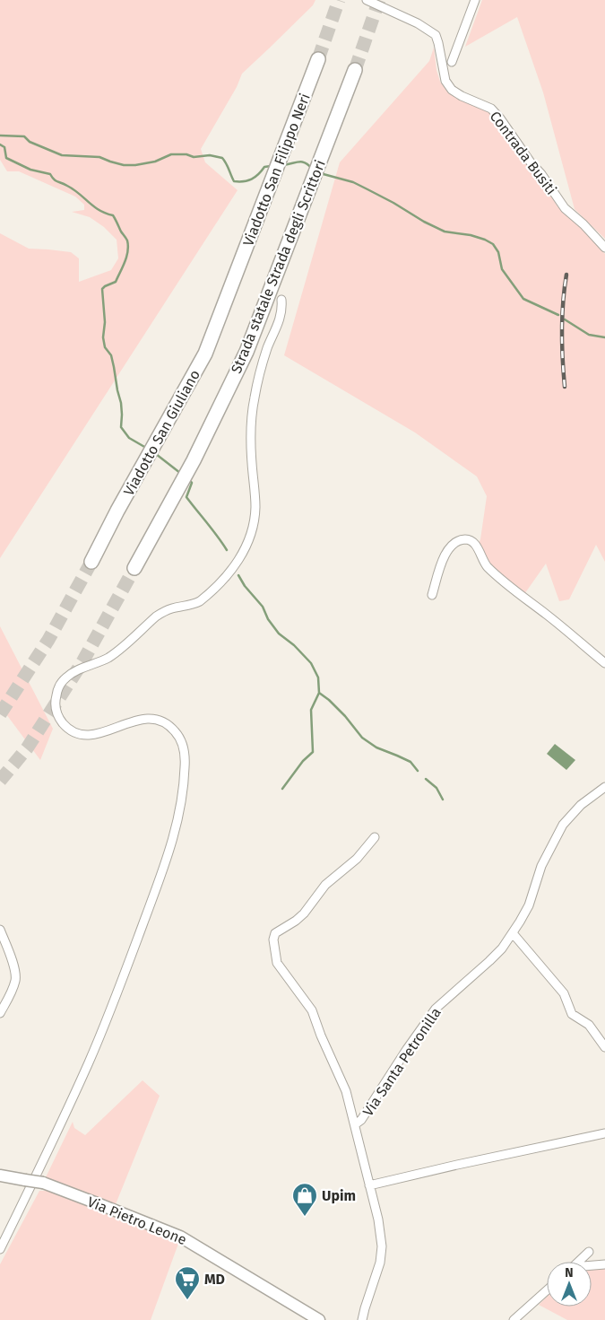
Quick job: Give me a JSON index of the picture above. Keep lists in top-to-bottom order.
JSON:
{
  "streets": {
    "highway": ["Viadotto San Filippo Neri", "Strada statale Strada degli Scrittori", "Viadotto San Giuliano"],
    "main road": ["Via Pietro Leone"],
    "street": ["Contrada Busiti", "Via Santa Petronilla"]
  },
  "crossings": [
    ["Viadotto San Filippo Neri", "Viadotto San Giuliano"]
  ],
  "places": {
    "shop": ["Upim"],
    "supermarket": ["MD"]
  },
  "north": "top"
}
